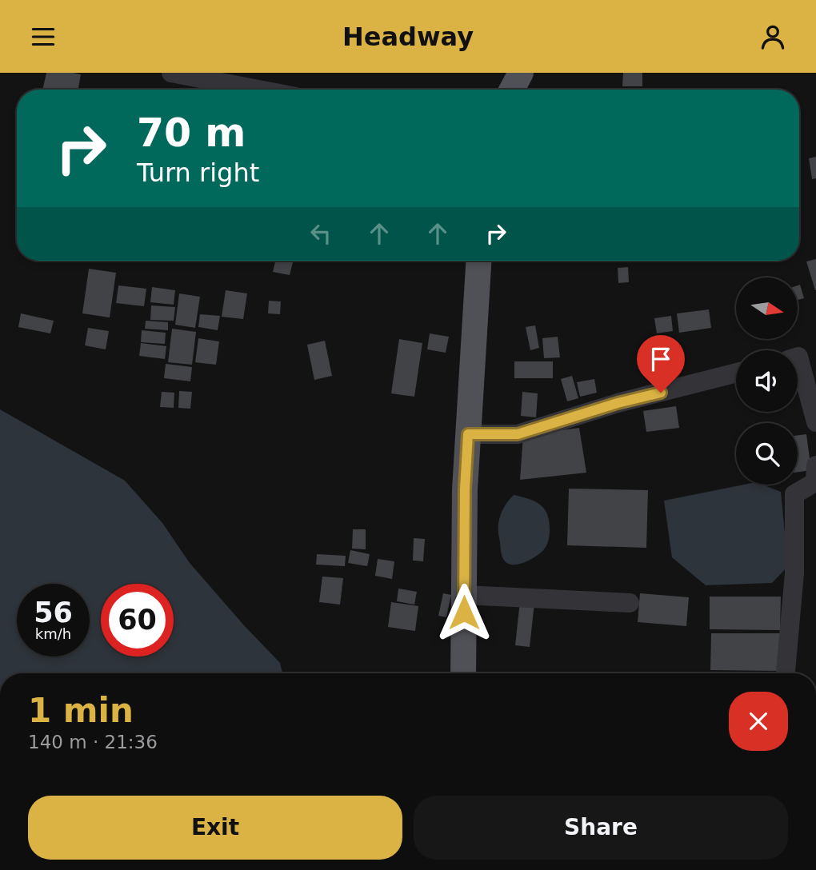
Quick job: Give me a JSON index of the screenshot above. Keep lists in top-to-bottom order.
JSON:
{
  "north": "right",
  "page": {
    "header": "Headway",
    "turn": ["70 m", "Turn right"],
    "speed": "56 km/h",
    "limit": "60",
    "heading": ["1 min", "140 m · 21:36"],
    "buttons": ["Exit", "Share"]
  }
}
